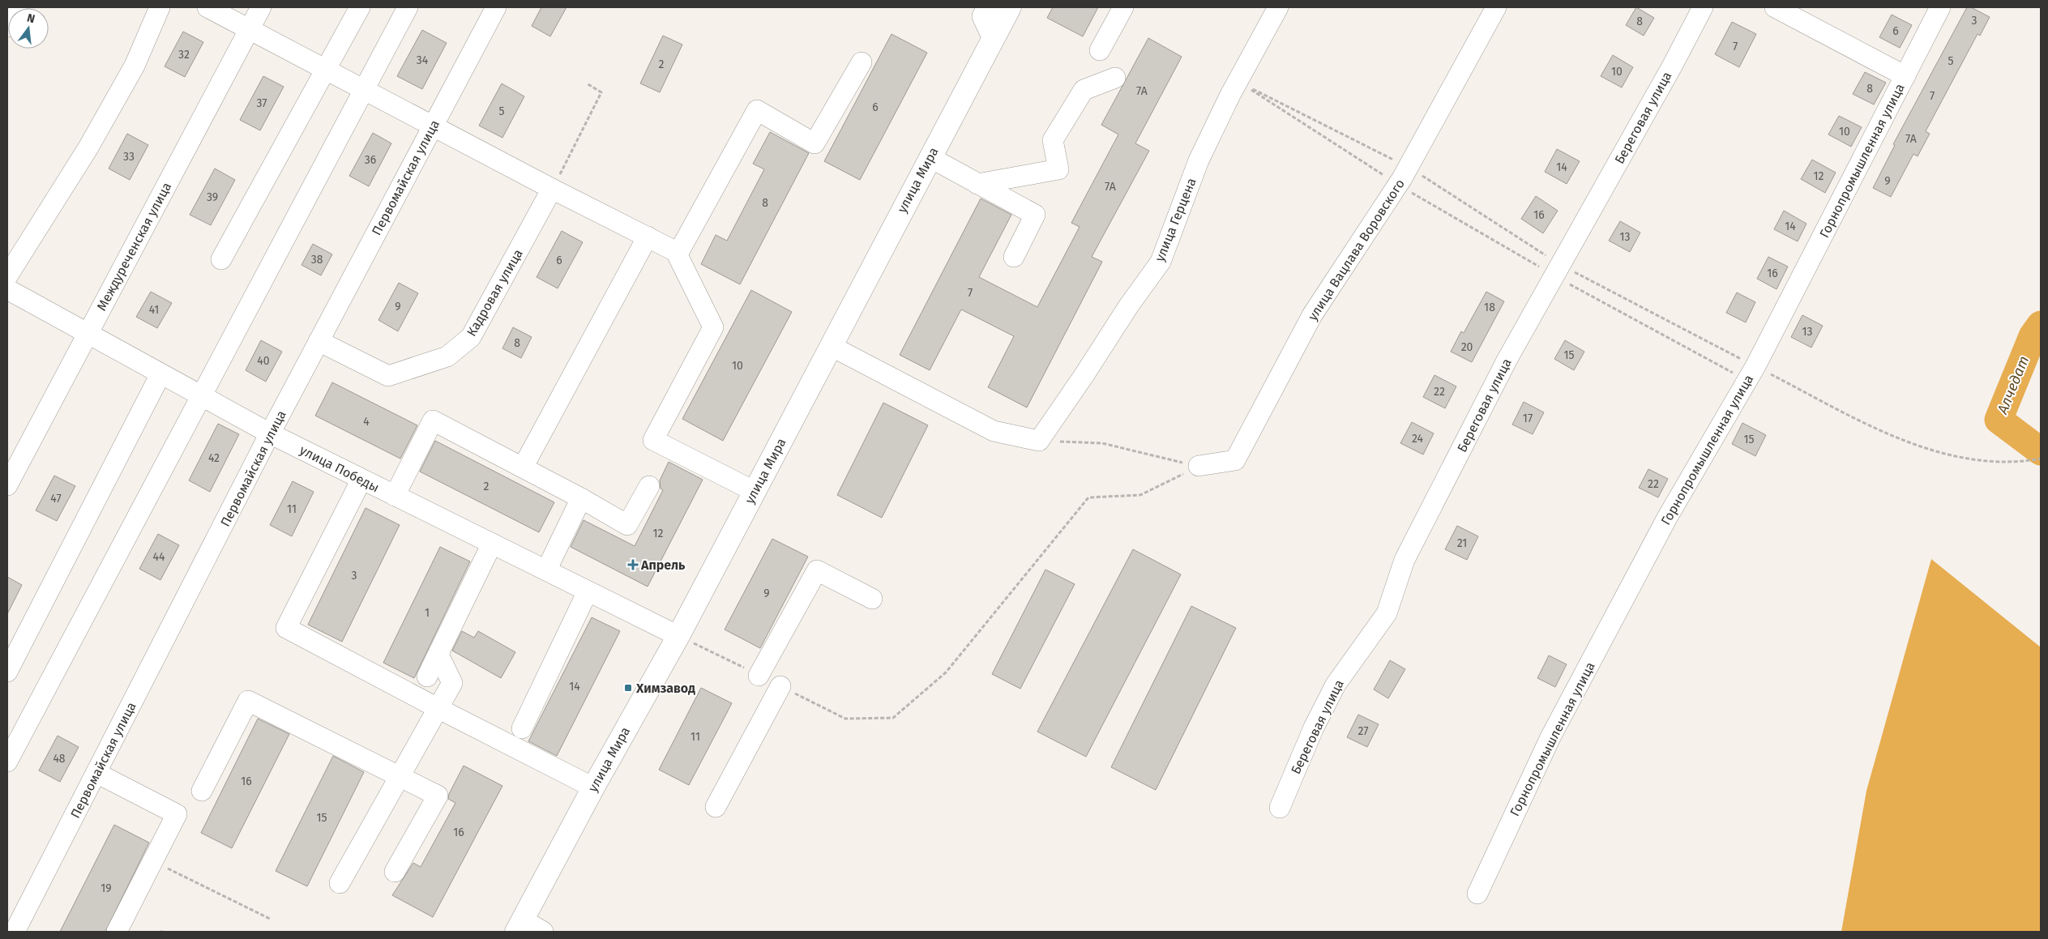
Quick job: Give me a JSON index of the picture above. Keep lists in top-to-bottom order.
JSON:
{
  "streets": {
    "main road": ["улица Мира"],
    "street": [
      "Береговая улица",
      "Горнопромышленная улица",
      "Первомайская улица",
      "улица Герцена",
      "Междуреченская улица",
      "улица Вацлава Воровского",
      "Кадровая улица",
      "улица Победы"
    ]
  },
  "crossings": [
    ["Первомайская улица", "Кадровая улица"],
    ["Первомайская улица", "улица Победы"],
    ["улица Мира", "улица Победы"],
    ["Междуреченская улица", "улица Победы"]
  ],
  "water": ["Алчедат"],
  "places": {
    "health": ["Апрель"],
    "transit": ["Химзавод"]
  },
  "house_numbers": [
    "3",
    "8",
    "6",
    "7",
    "32",
    "34",
    "5",
    "2",
    "10",
    "8",
    "7А",
    "7",
    "37",
    "6",
    "5",
    "10",
    "7А",
    "33",
    "36",
    "14",
    "12",
    "9",
    "7А",
    "39",
    "8",
    "16",
    "14",
    "13",
    "38",
    "6",
    "16",
    "7",
    "9",
    "18",
    "41",
    "13",
    "8",
    "20",
    "15",
    "40",
    "10",
    "22",
    "17",
    "4",
    "24",
    "15",
    "42",
    "22",
    "2",
    "47",
    "11",
    "12",
    "21",
    "44",
    "3",
    "9",
    "1",
    "14",
    "27",
    "11",
    "48",
    "16",
    "15",
    "16",
    "19"
  ],
  "north": "top"
}
